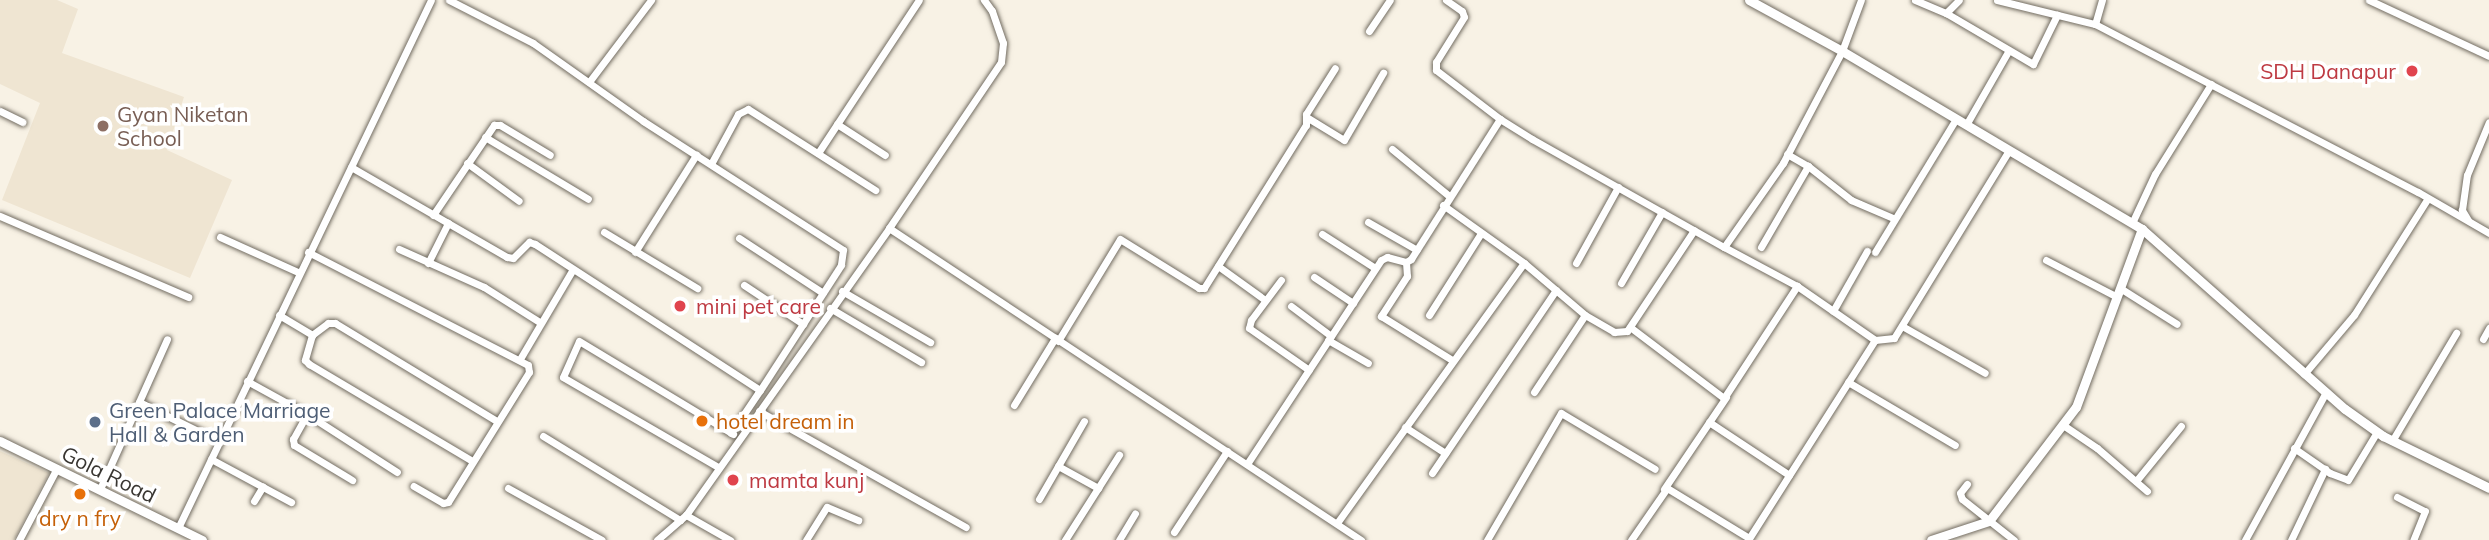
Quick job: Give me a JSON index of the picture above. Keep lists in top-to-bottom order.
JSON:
{
  "streets": {
    "street": ["Gola Road"]
  },
  "places": [
    "SDH Danapur",
    "Gyan Niketan School",
    "mini pet care",
    "hotel dream in",
    "Green Palace Marriage Hall & Garden",
    "mamta kunj",
    "dry n fry"
  ]
}
